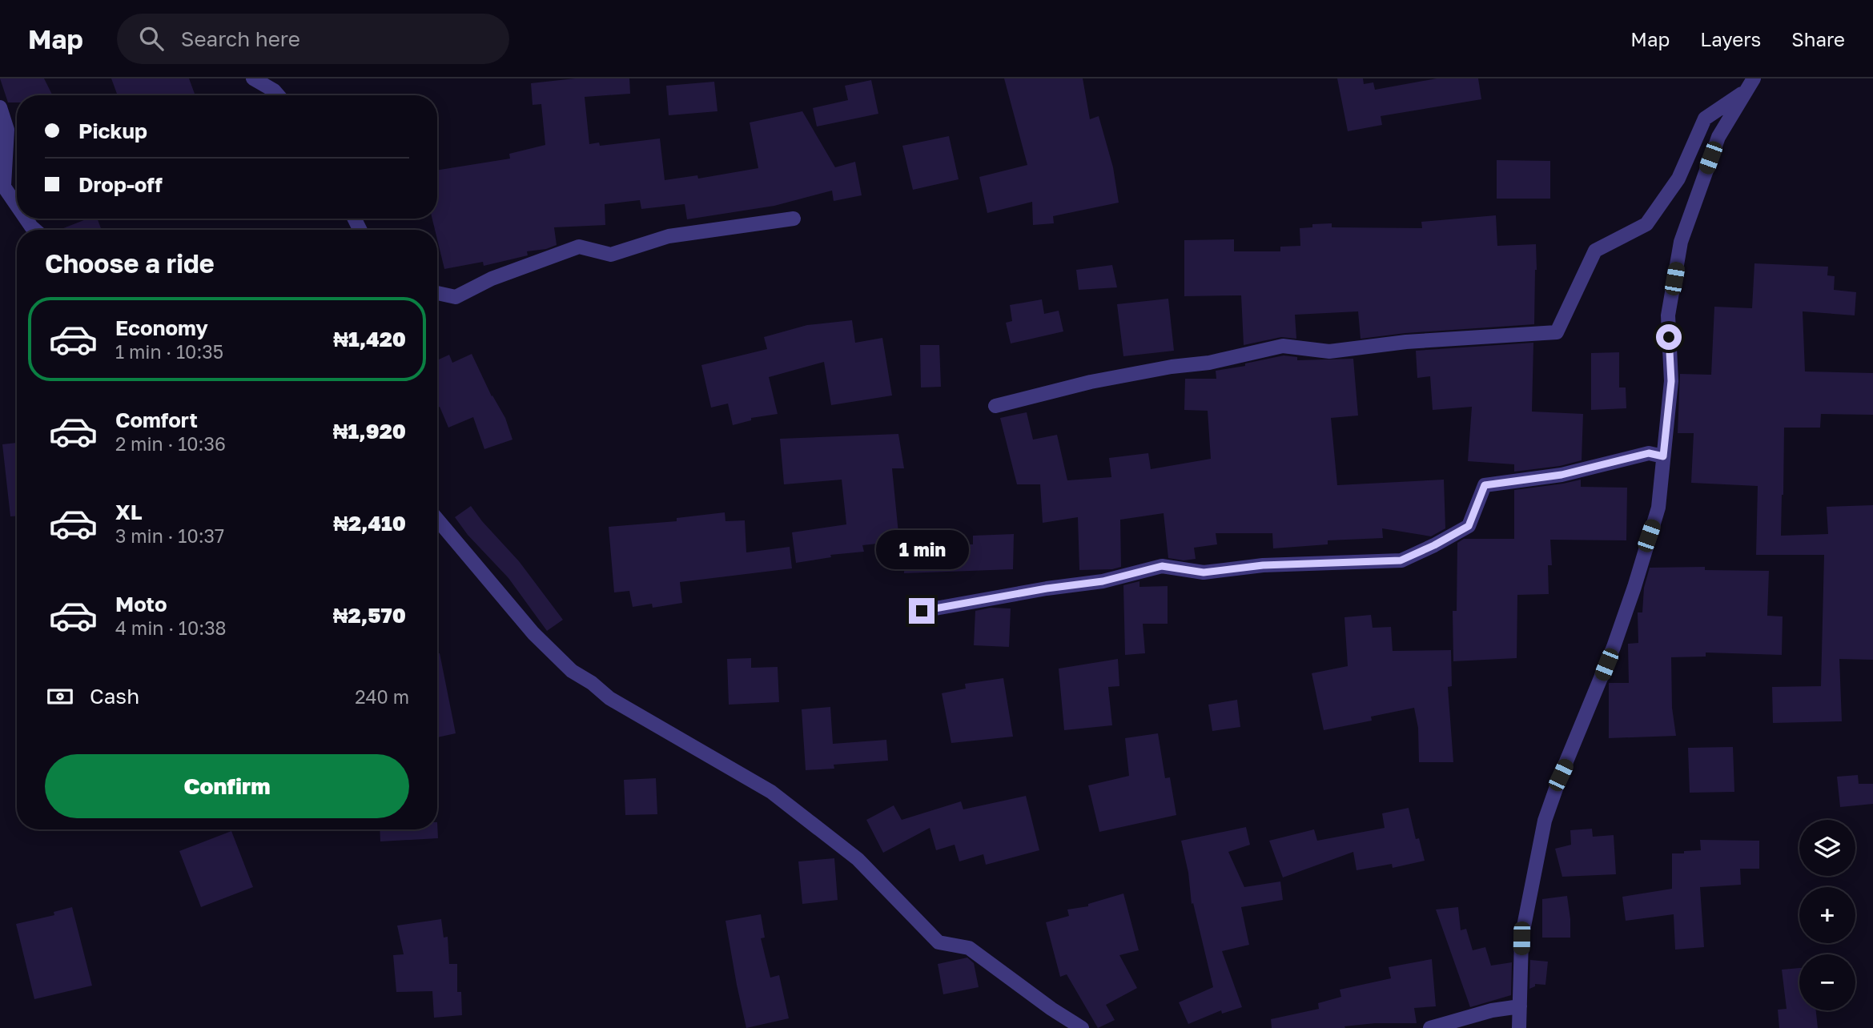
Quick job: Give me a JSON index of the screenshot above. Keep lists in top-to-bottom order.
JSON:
{
  "page": {
    "header": "Map",
    "search": "Search here",
    "nav": ["Map", "Layers", "Share"],
    "banner": ["Pickup", "Drop-off"],
    "heading": "Choose a ride",
    "list": [
      {
        "name": "Economy",
        "note": "1 min · 10:35",
        "value": "₦1,420"
      },
      {
        "name": "Comfort",
        "note": "2 min · 10:36",
        "value": "₦1,920"
      },
      {
        "name": "XL",
        "note": "3 min · 10:37",
        "value": "₦2,410"
      },
      {
        "name": "Moto",
        "note": "4 min · 10:38",
        "value": "₦2,570"
      }
    ],
    "bubble": "1 min",
    "pay": ["Cash", "240 m"],
    "buttons": "Confirm",
    "map_buttons": ["+", "−"]
  }
}
